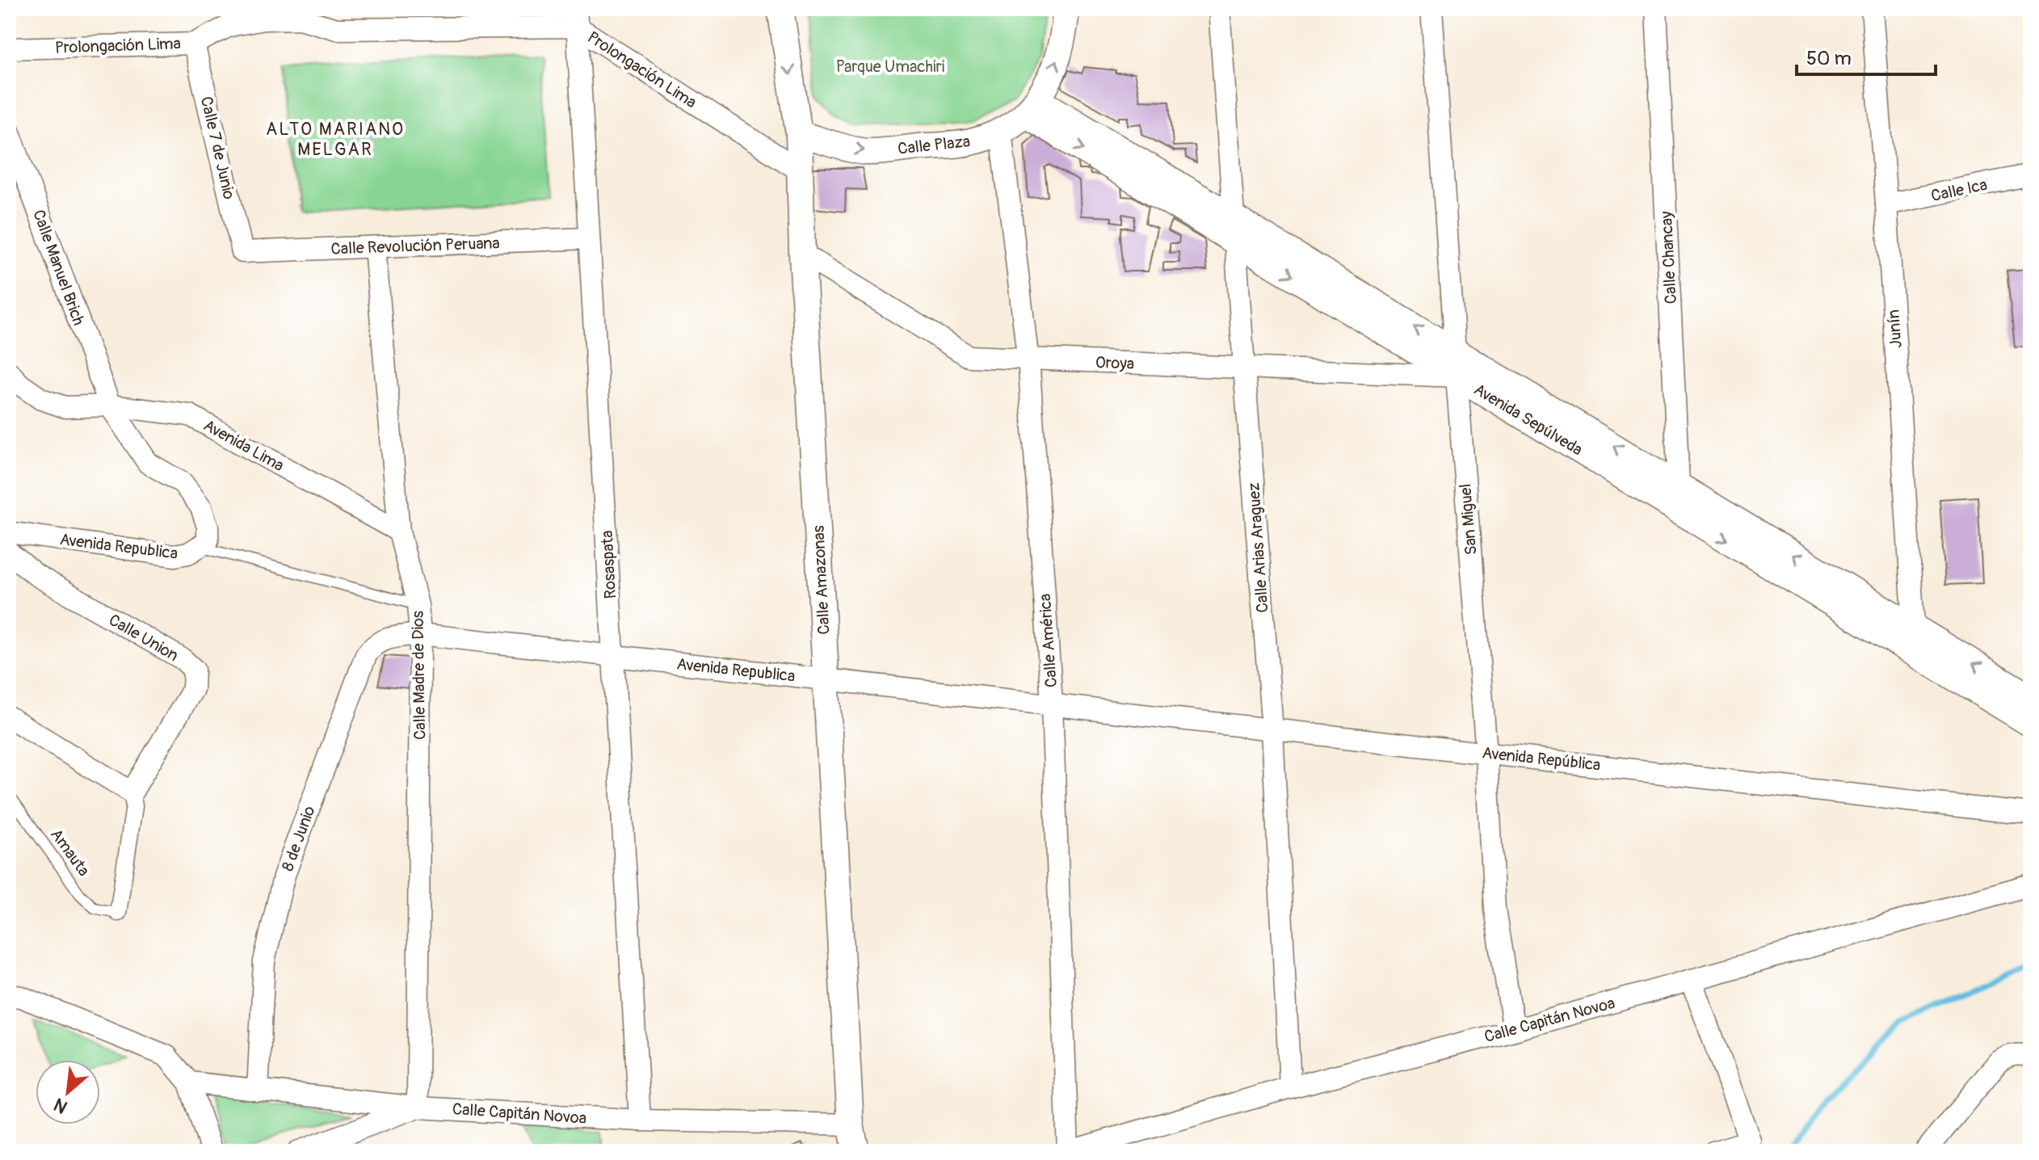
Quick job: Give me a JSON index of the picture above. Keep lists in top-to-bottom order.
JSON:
{
  "streets": {
    "street": [
      "Prolongación Lima",
      "Calle Plaza",
      "Calle 7 de Junio",
      "Calle Ica",
      "Calle Revolución Peruana",
      "Calle Chancay",
      "Calle Manuel Brich",
      "Junín",
      "Oroya",
      "Avenida Sepúlveda",
      "Avenida Lima",
      "San Miguel",
      "Avenida Republica",
      "Calle Arias Araguez",
      "Rosaspata",
      "Calle Amazonas",
      "Calle Union",
      "Calle América",
      "Calle Madre de Dios",
      "Avenida República",
      "8 de Junio",
      "Calle Capitán Novoa"
    ],
    "lane": ["Amauta"]
  },
  "crossings": [
    ["Prolongación Lima", "Calle 7 de Junio"],
    ["Prolongación Lima", "Rosaspata"],
    ["Prolongación Lima", "Calle Amazonas"],
    ["Calle Plaza", "Avenida Sepúlveda"],
    ["Calle Plaza", "Calle Amazonas"],
    ["Calle Plaza", "Calle América"],
    ["Calle 7 de Junio", "Calle Revolución Peruana"],
    ["Calle Ica", "Junín"],
    ["Calle Revolución Peruana", "Rosaspata"],
    ["Calle Revolución Peruana", "Calle Madre de Dios"],
    ["Calle Chancay", "Avenida Sepúlveda"],
    ["Calle Manuel Brich", "Avenida Lima"],
    ["Calle Manuel Brich", "Avenida Republica"],
    ["Junín", "Avenida Sepúlveda"],
    ["Oroya", "Avenida Sepúlveda"],
    ["Oroya", "San Miguel"],
    ["Oroya", "Calle Arias Araguez"],
    ["Oroya", "Calle Amazonas"],
    ["Oroya", "Calle América"],
    ["Avenida Sepúlveda", "San Miguel"],
    ["Avenida Sepúlveda", "Calle Arias Araguez"],
    ["Avenida Lima", "Avenida Republica"],
    ["Avenida Lima", "Calle Madre de Dios"],
    ["San Miguel", "Avenida República"],
    ["San Miguel", "Calle Capitán Novoa"],
    ["Avenida Republica", "Rosaspata"],
    ["Avenida Republica", "Calle Amazonas"],
    ["Avenida Republica", "Calle América"],
    ["Avenida Republica", "Calle Madre de Dios"],
    ["Avenida Republica", "Avenida República"],
    ["Avenida Republica", "8 de Junio"],
    ["Calle Arias Araguez", "Avenida República"],
    ["Calle Arias Araguez", "Calle Capitán Novoa"],
    ["Rosaspata", "Calle Capitán Novoa"],
    ["Calle Amazonas", "Calle Capitán Novoa"],
    ["Calle América", "Avenida República"],
    ["Calle América", "Calle Capitán Novoa"],
    ["Calle Madre de Dios", "8 de Junio"],
    ["Calle Madre de Dios", "Calle Capitán Novoa"],
    ["8 de Junio", "Calle Capitán Novoa"]
  ],
  "one_way": ["Calle Plaza"],
  "districts": ["ALTO MARIANO MELGAR"],
  "parks": ["Parque Umachiri"],
  "scale_bar": "50 m",
  "north": "bottom left"
}
